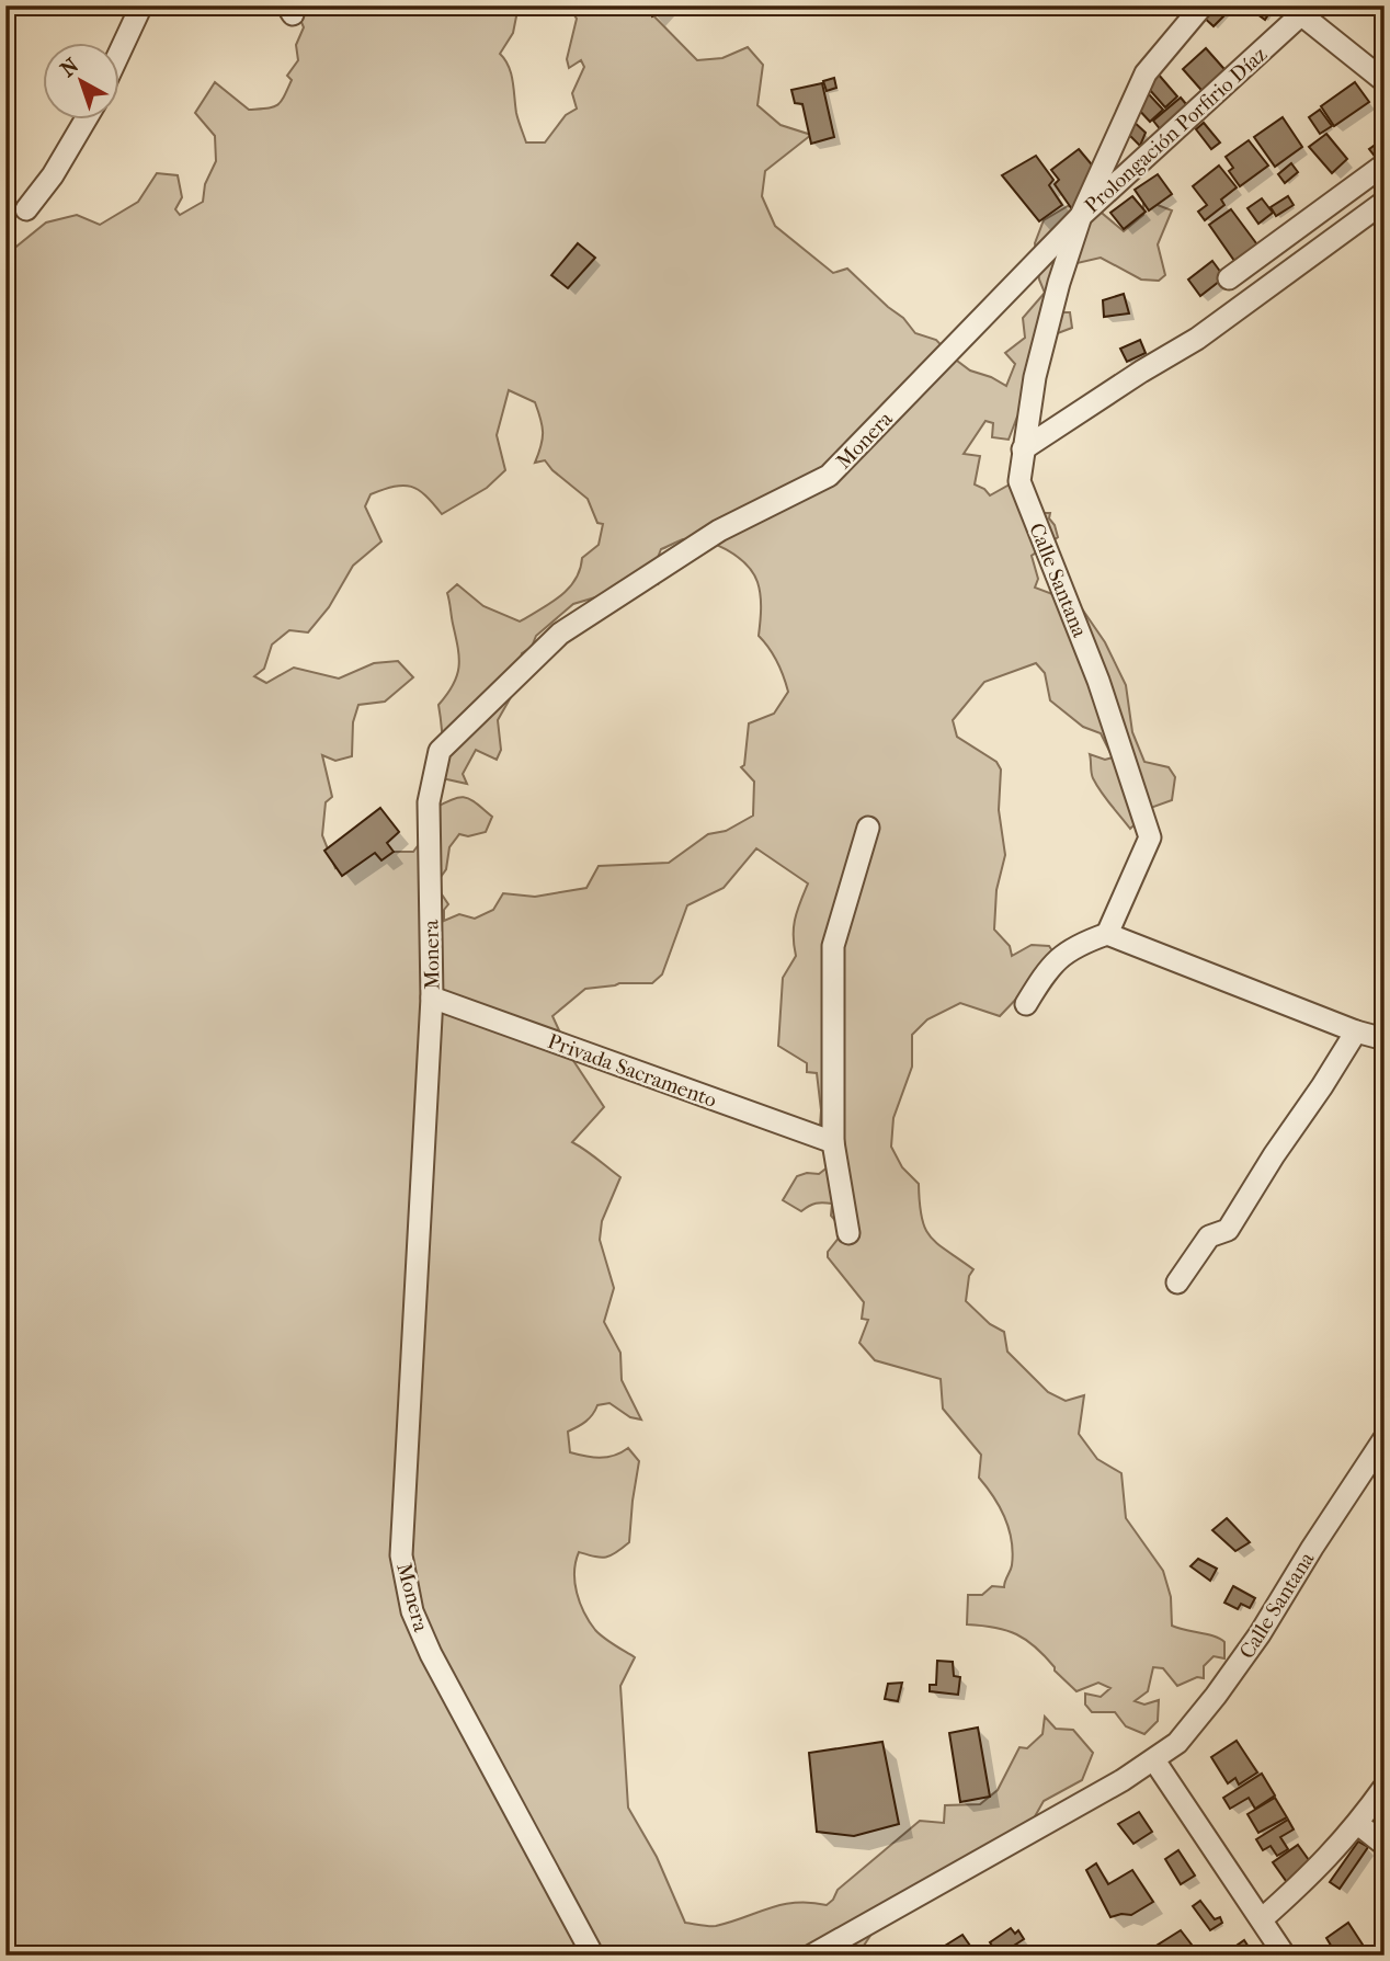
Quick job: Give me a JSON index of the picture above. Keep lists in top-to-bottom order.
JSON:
{
  "streets": {
    "street": [
      "Prolongación Porfirio Díaz",
      "Monera",
      "Calle Santana",
      "Privada Sacramento"
    ]
  },
  "crossings": [
    ["Prolongación Porfirio Díaz", "Monera"],
    ["Prolongación Porfirio Díaz", "Calle Santana"],
    ["Monera", "Calle Santana"],
    ["Monera", "Privada Sacramento"]
  ],
  "north": "top left"
}
